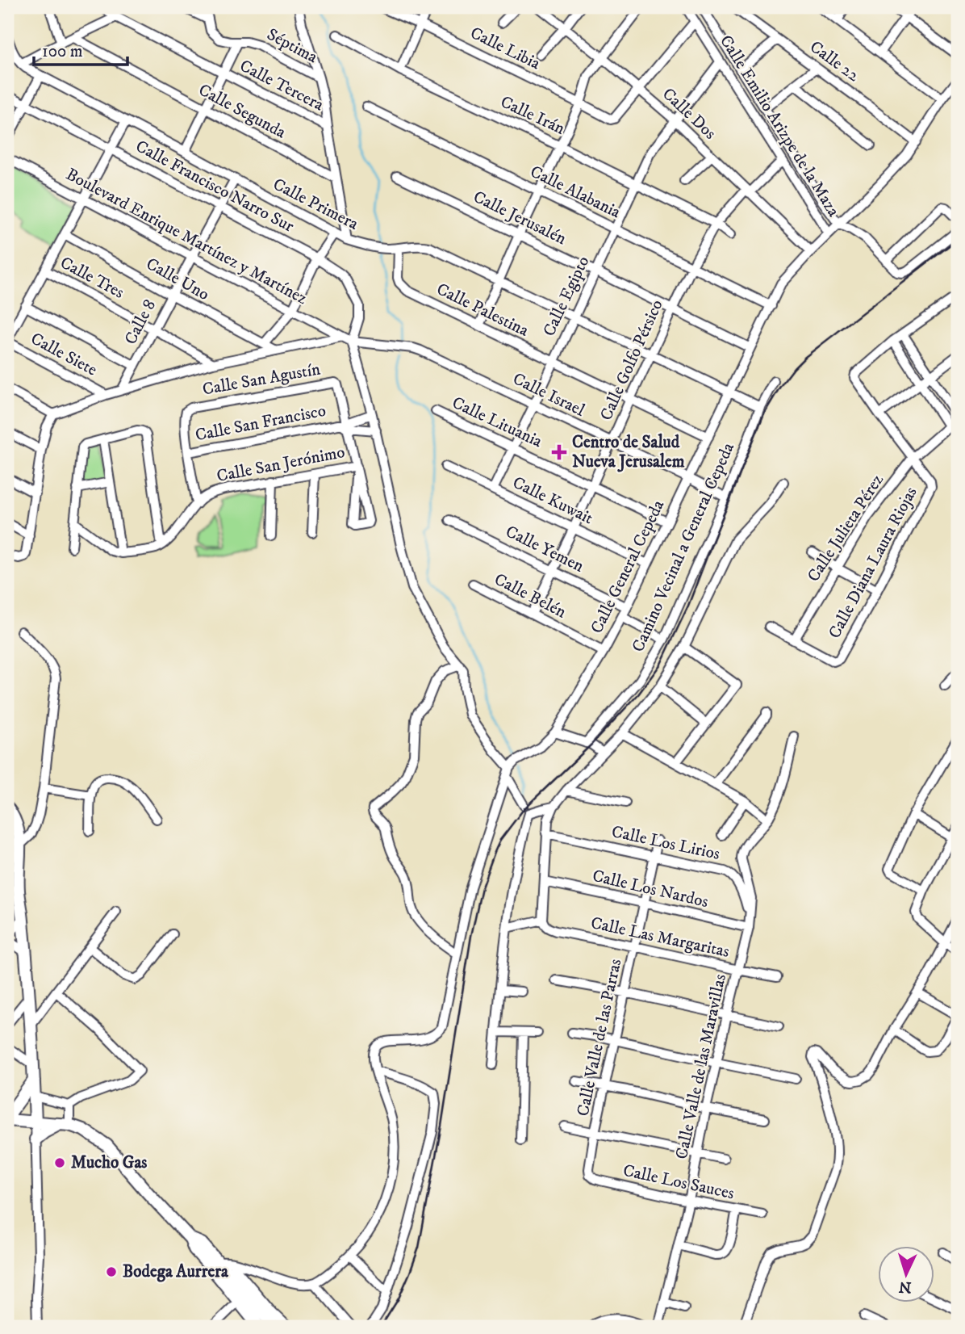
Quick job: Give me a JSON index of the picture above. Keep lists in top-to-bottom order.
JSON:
{
  "streets": {
    "street": [
      "Séptima",
      "Calle Libia",
      "Calle 22",
      "Calle Tercera",
      "Calle Segunda",
      "Calle Dos",
      "Calle Irán",
      "Calle Emilio Arizpe de la Maza",
      "Calle Francisco Narro Sur",
      "Calle Alabania",
      "Calle Primera",
      "Calle Jerusalén",
      "Boulevard Enrique Martínez y Martínez",
      "Calle Tres",
      "Calle Uno",
      "Calle Egipto",
      "Calle Palestina",
      "Calle 8",
      "Calle Siete",
      "Calle Golfo Pérsico",
      "Calle San Agustín",
      "Calle Israel",
      "Calle Lituania",
      "Calle San Francisco",
      "Calle San Jerónimo",
      "Calle Kuwait",
      "Calle Julieta Pérez",
      "Camino Vecinal a General Cepeda",
      "Calle Yemen",
      "Calle Diana Laura Riojas",
      "Calle General Cepeda",
      "Calle Belén",
      "Calle Los Lirios",
      "Calle Los Nardos",
      "Calle Las Margaritas",
      "Calle Valle de las Parras",
      "Calle Valle de las Maravillas",
      "Calle Los Sauces"
    ]
  },
  "crossings": [
    ["Calle Libia", "Calle Dos"],
    ["Calle Dos", "Calle Egipto"],
    ["Calle Dos", "Calle Golfo Pérsico"],
    ["Calle Dos", "Calle General Cepeda"],
    ["Calle Irán", "Calle Egipto"],
    ["Calle Irán", "Calle Golfo Pérsico"],
    ["Calle Emilio Arizpe de la Maza", "Calle Golfo Pérsico"],
    ["Calle Francisco Narro Sur", "Boulevard Enrique Martínez y Martínez"],
    ["Calle Francisco Narro Sur", "Calle 8"],
    ["Calle Francisco Narro Sur", "Calle Israel"],
    ["Calle Alabania", "Calle Egipto"],
    ["Calle Alabania", "Calle Golfo Pérsico"],
    ["Calle Alabania", "Calle General Cepeda"],
    ["Calle Primera", "Calle Egipto"],
    ["Calle Primera", "Calle Palestina"],
    ["Calle Primera", "Calle 8"],
    ["Calle Primera", "Calle Golfo Pérsico"],
    ["Calle Primera", "Camino Vecinal a General Cepeda"],
    ["Calle Primera", "Calle General Cepeda"],
    ["Calle Jerusalén", "Calle Egipto"],
    ["Calle Jerusalén", "Calle Golfo Pérsico"],
    ["Calle Jerusalén", "Calle General Cepeda"],
    ["Boulevard Enrique Martínez y Martínez", "Calle 8"],
    ["Boulevard Enrique Martínez y Martínez", "Calle Israel"],
    ["Calle Tres", "Calle 8"],
    ["Calle Uno", "Calle 8"],
    ["Calle Egipto", "Calle Palestina"],
    ["Calle Egipto", "Calle Israel"],
    ["Calle Egipto", "Calle Lituania"],
    ["Calle Egipto", "Calle Kuwait"],
    ["Calle Palestina", "Calle Golfo Pérsico"],
    ["Calle Palestina", "Calle General Cepeda"],
    ["Calle Golfo Pérsico", "Calle Israel"],
    ["Calle Golfo Pérsico", "Calle Lituania"],
    ["Calle Golfo Pérsico", "Calle Kuwait"],
    ["Calle Golfo Pérsico", "Calle Yemen"],
    ["Calle Golfo Pérsico", "Calle Belén"],
    ["Calle San Agustín", "Calle San Francisco"],
    ["Calle Israel", "Camino Vecinal a General Cepeda"],
    ["Calle Israel", "Calle General Cepeda"],
    ["Calle Lituania", "Calle General Cepeda"],
    ["Calle Kuwait", "Calle General Cepeda"],
    ["Calle Julieta Pérez", "Calle Diana Laura Riojas"],
    ["Calle Yemen", "Calle General Cepeda"],
    ["Calle General Cepeda", "Calle Belén"],
    ["Calle Los Lirios", "Calle Valle de las Parras"],
    ["Calle Los Lirios", "Calle Valle de las Maravillas"],
    ["Calle Los Nardos", "Calle Valle de las Parras"],
    ["Calle Los Nardos", "Calle Valle de las Maravillas"],
    ["Calle Las Margaritas", "Calle Valle de las Parras"],
    ["Calle Las Margaritas", "Calle Valle de las Maravillas"],
    ["Calle Valle de las Parras", "Calle Los Sauces"],
    ["Calle Valle de las Maravillas", "Calle Los Sauces"]
  ],
  "places": {
    "health": ["Centro de Salud Nueva Jerusalem"],
    "other": ["Mucho Gas", "Bodega Aurrera"]
  },
  "scale_bar": "100 m",
  "north": "bottom"
}
